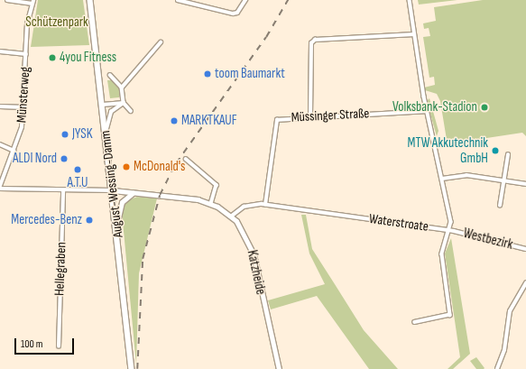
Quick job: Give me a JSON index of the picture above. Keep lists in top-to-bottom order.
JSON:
{
  "streets": {
    "main road": ["August-Wessing-Damm"],
    "street": [
      "Münsterweg",
      "Müssinger Straße",
      "Waterstroate",
      "Westbezirk",
      "Hellegraben",
      "Katzheide"
    ]
  },
  "crossings": [
    ["Müssinger Straße", "Waterstroate"],
    ["August-Wessing-Damm", "Katzheide"],
    ["Waterstroate", "Westbezirk"],
    ["Waterstroate", "Katzheide"]
  ],
  "parks": ["Schützenpark"],
  "places": [
    "4you Fitness",
    "toom Baumarkt",
    "Volksbank-Stadion",
    "MARKTKAUF",
    "JYSK",
    "MTW Akkutechnik GmbH",
    "ALDI Nord",
    "McDonald's",
    "A.T.U",
    "Mercedes-Benz"
  ],
  "scale_bar": "100 m"
}
